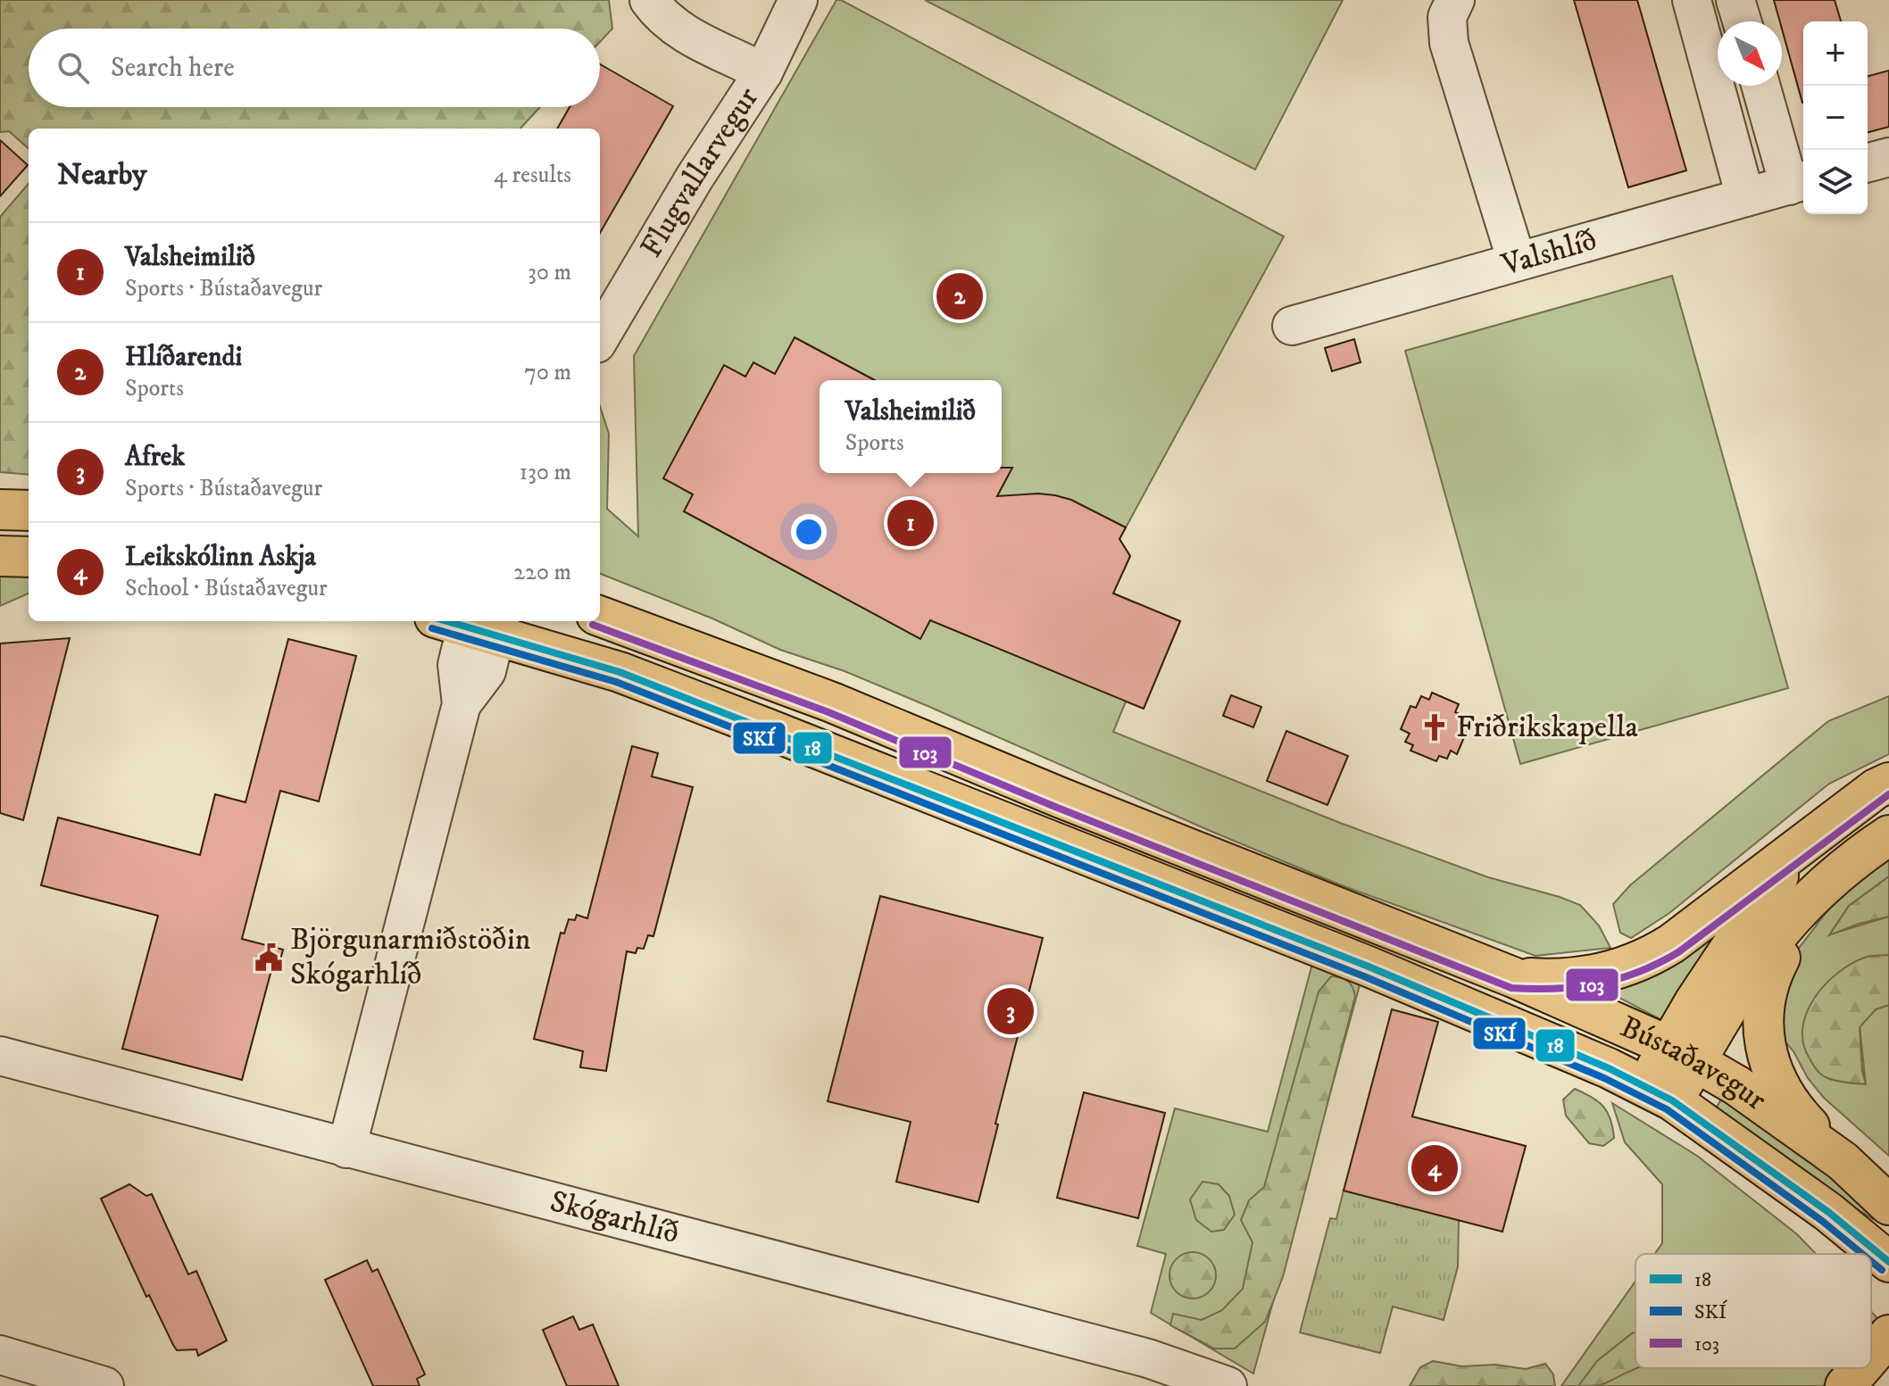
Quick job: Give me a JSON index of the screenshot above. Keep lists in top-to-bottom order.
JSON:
{
  "streets": {
    "main road": ["Bústaðavegur"],
    "street": ["Flugvallarvegur", "Valshlíð", "Skógarhlíð"]
  },
  "places": {
    "church": ["Friðrikskapella"],
    "public building": ["Björgunarmiðstöðin Skógarhlíð"]
  },
  "lines": ["transit line 18", "transit line 103", "transit line SKÍ"],
  "legend": ["18", "SKÍ", "103"],
  "north": "bottom right",
  "page": {
    "map_buttons": ["+", "−"],
    "search": "Search here",
    "heading": ["Nearby", "4 results"],
    "list": [
      {
        "mark": "1",
        "name": "Valsheimilið",
        "note": "Sports · Bústaðavegur",
        "value": "30 m"
      },
      {
        "mark": "2",
        "name": "Hlíðarendi",
        "note": "Sports",
        "value": "70 m"
      },
      {
        "mark": "3",
        "name": "Afrek",
        "note": "Sports · Bústaðavegur",
        "value": "130 m"
      },
      {
        "mark": "4",
        "name": "Leikskólinn Askja",
        "note": "School · Bústaðavegur",
        "value": "220 m"
      }
    ],
    "pins": [
      "2",
      "1",
      "3",
      "4"
    ],
    "popup": ["Valsheimilið", "Sports"]
  }
}
